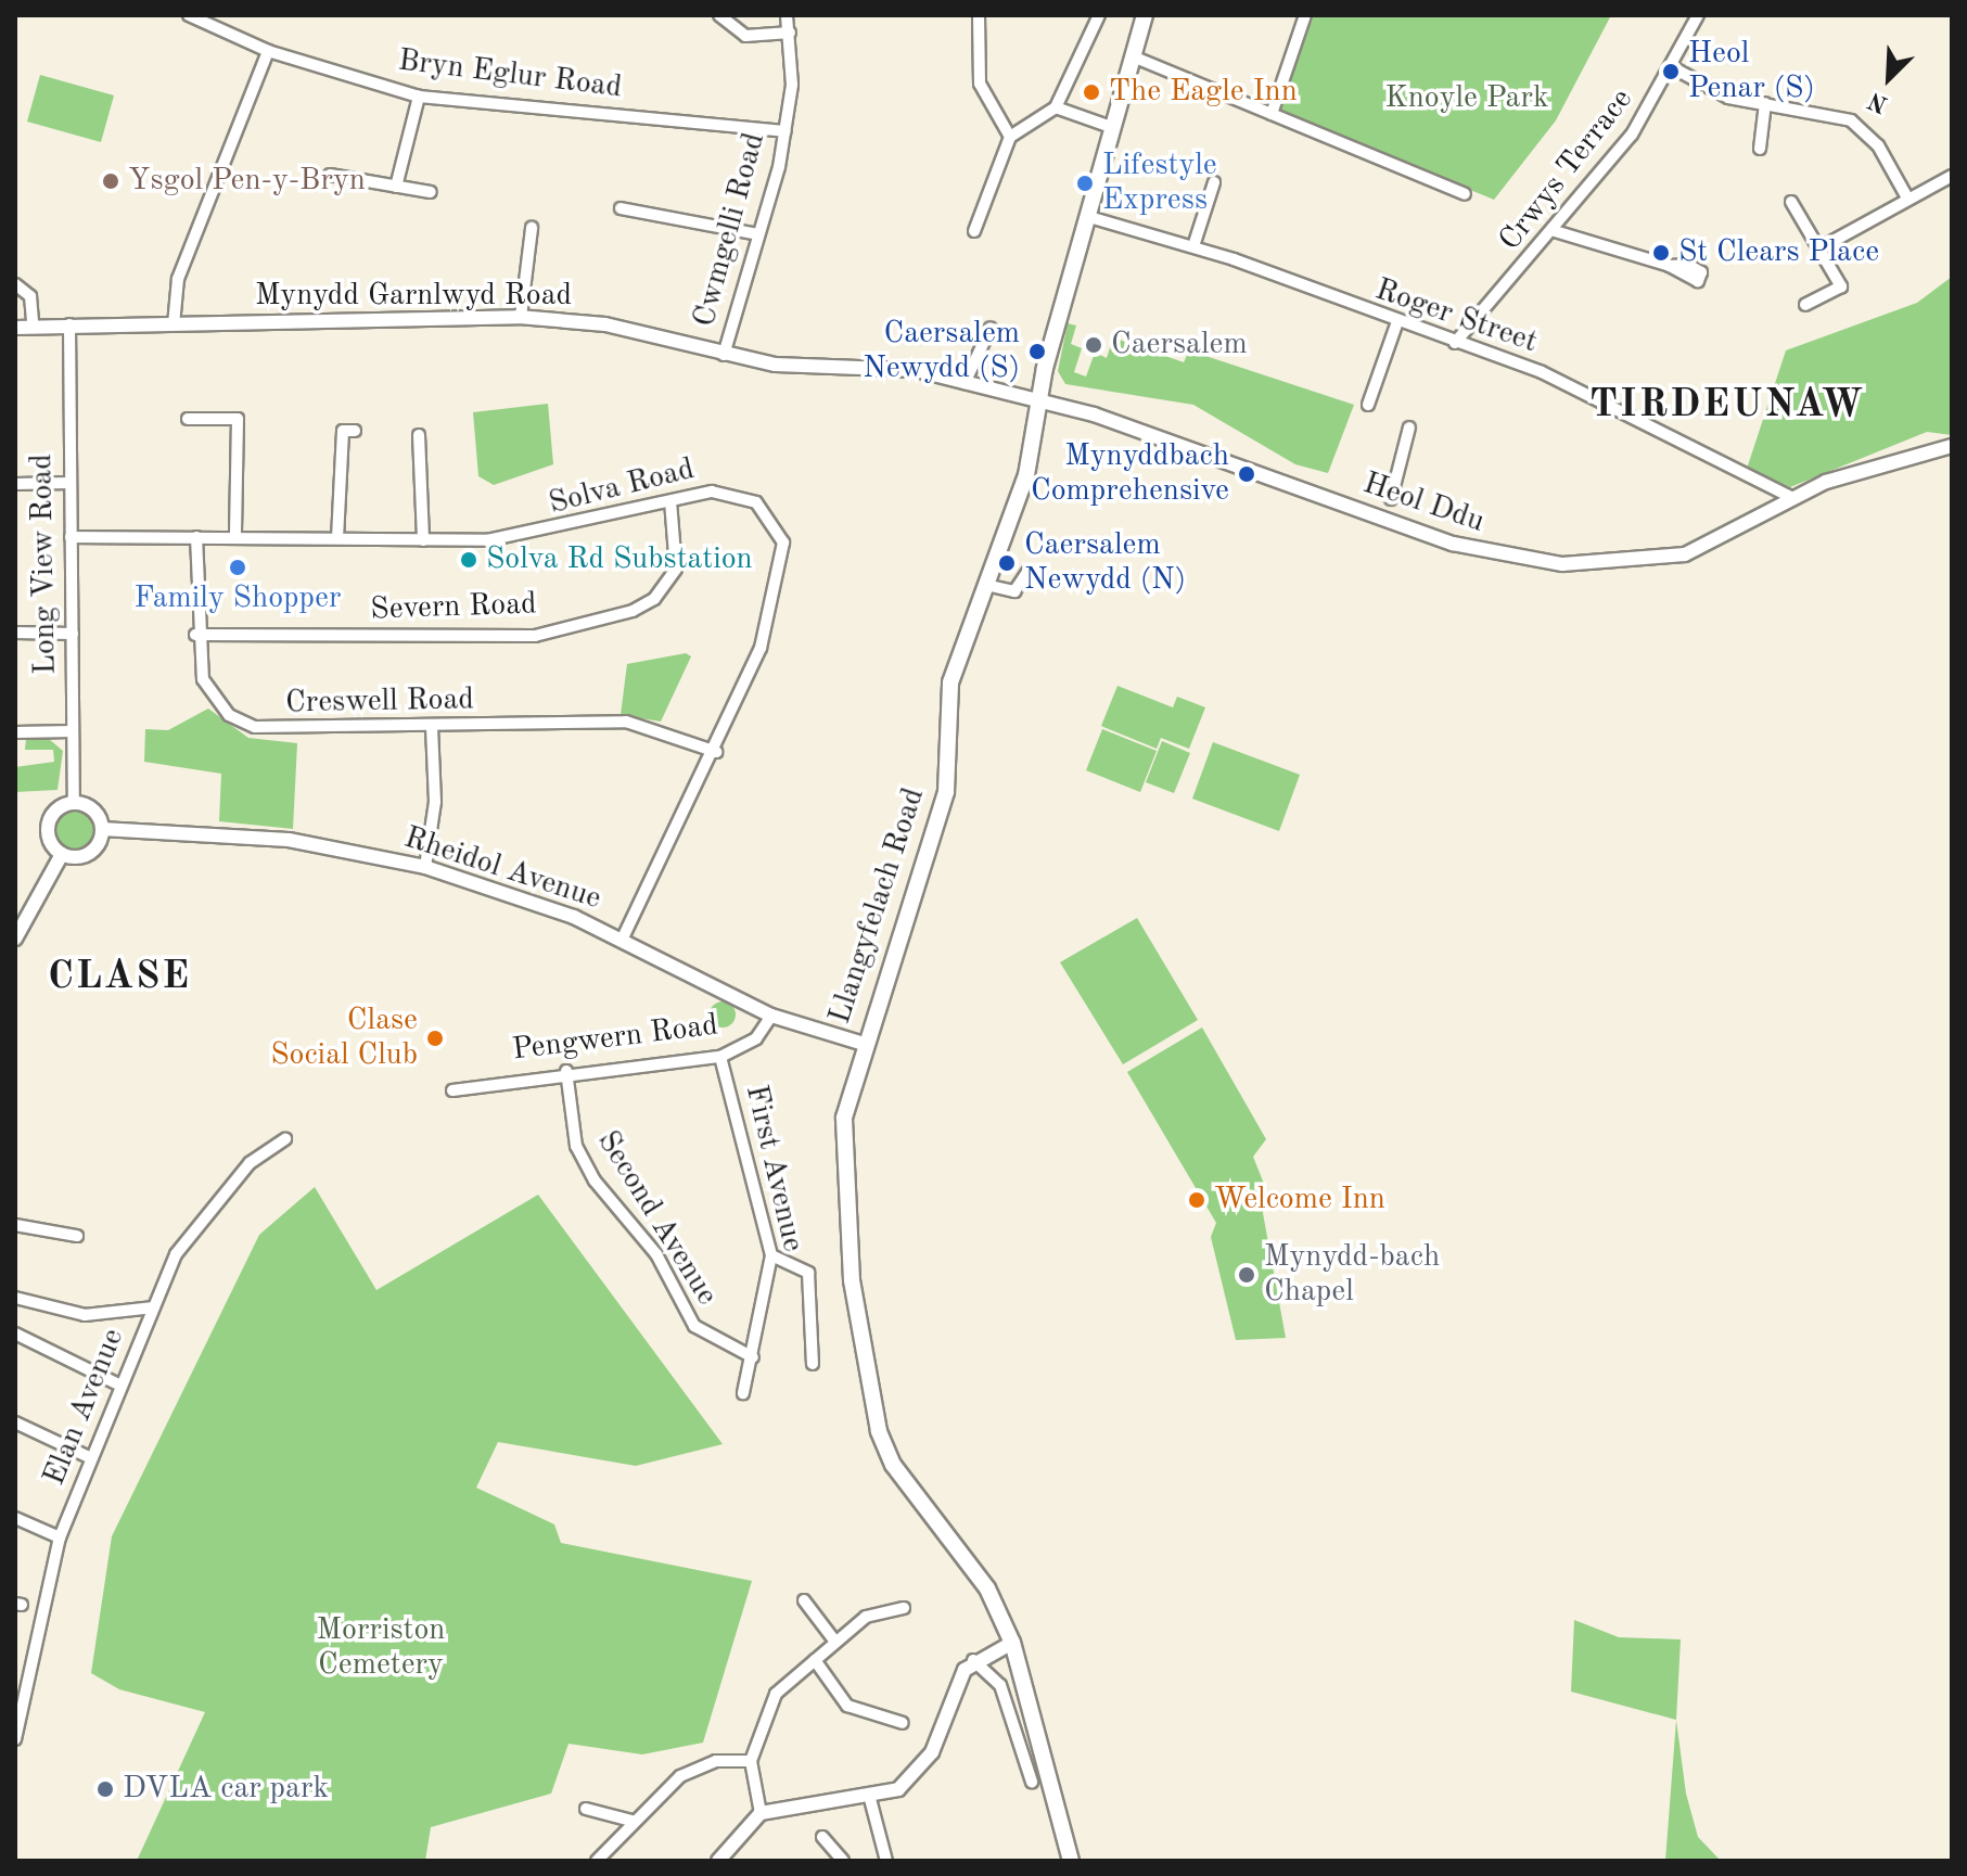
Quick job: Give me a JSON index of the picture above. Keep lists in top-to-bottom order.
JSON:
{
  "streets": {
    "main road": ["Llangyfelach Road"],
    "street": [
      "Bryn Eglur Road",
      "Crwys Terrace",
      "Cwmgelli Road",
      "Mynydd Garnlwyd Road",
      "Roger Street",
      "Solva Road",
      "Heol Ddu",
      "Long View Road",
      "Severn Road",
      "Creswell Road",
      "Rheidol Avenue",
      "Pengwern Road",
      "First Avenue",
      "Second Avenue",
      "Elan Avenue"
    ]
  },
  "crossings": [
    ["Bryn Eglur Road", "Cwmgelli Road"],
    ["Crwys Terrace", "Roger Street"],
    ["Cwmgelli Road", "Mynydd Garnlwyd Road"],
    ["Mynydd Garnlwyd Road", "Heol Ddu"],
    ["Mynydd Garnlwyd Road", "Long View Road"],
    ["Mynydd Garnlwyd Road", "Llangyfelach Road"],
    ["Roger Street", "Heol Ddu"],
    ["Roger Street", "Llangyfelach Road"],
    ["Solva Road", "Long View Road"],
    ["Solva Road", "Severn Road"],
    ["Solva Road", "Creswell Road"],
    ["Solva Road", "Rheidol Avenue"],
    ["Heol Ddu", "Llangyfelach Road"],
    ["Long View Road", "Rheidol Avenue"],
    ["Severn Road", "Creswell Road"],
    ["Rheidol Avenue", "Llangyfelach Road"],
    ["Rheidol Avenue", "Pengwern Road"],
    ["Pengwern Road", "First Avenue"],
    ["Pengwern Road", "Second Avenue"],
    ["First Avenue", "Second Avenue"]
  ],
  "districts": ["TIRDEUNAW", "CLASE"],
  "parks": ["Knoyle Park", "Morriston Cemetery"],
  "places": [
    "Heol Penar (S)",
    "The Eagle Inn",
    "Ysgol Pen-y-Bryn",
    "Lifestyle Express",
    "St Clears Place",
    "Caersalem",
    "Caersalem Newydd (S)",
    "Mynyddbach Comprehensive",
    "Solva Rd Substation",
    "Caersalem Newydd (N)",
    "Family Shopper",
    "Clase Social Club",
    "Welcome Inn",
    "Mynydd-bach Chapel",
    "DVLA car park"
  ],
  "north": "bottom left"
}
